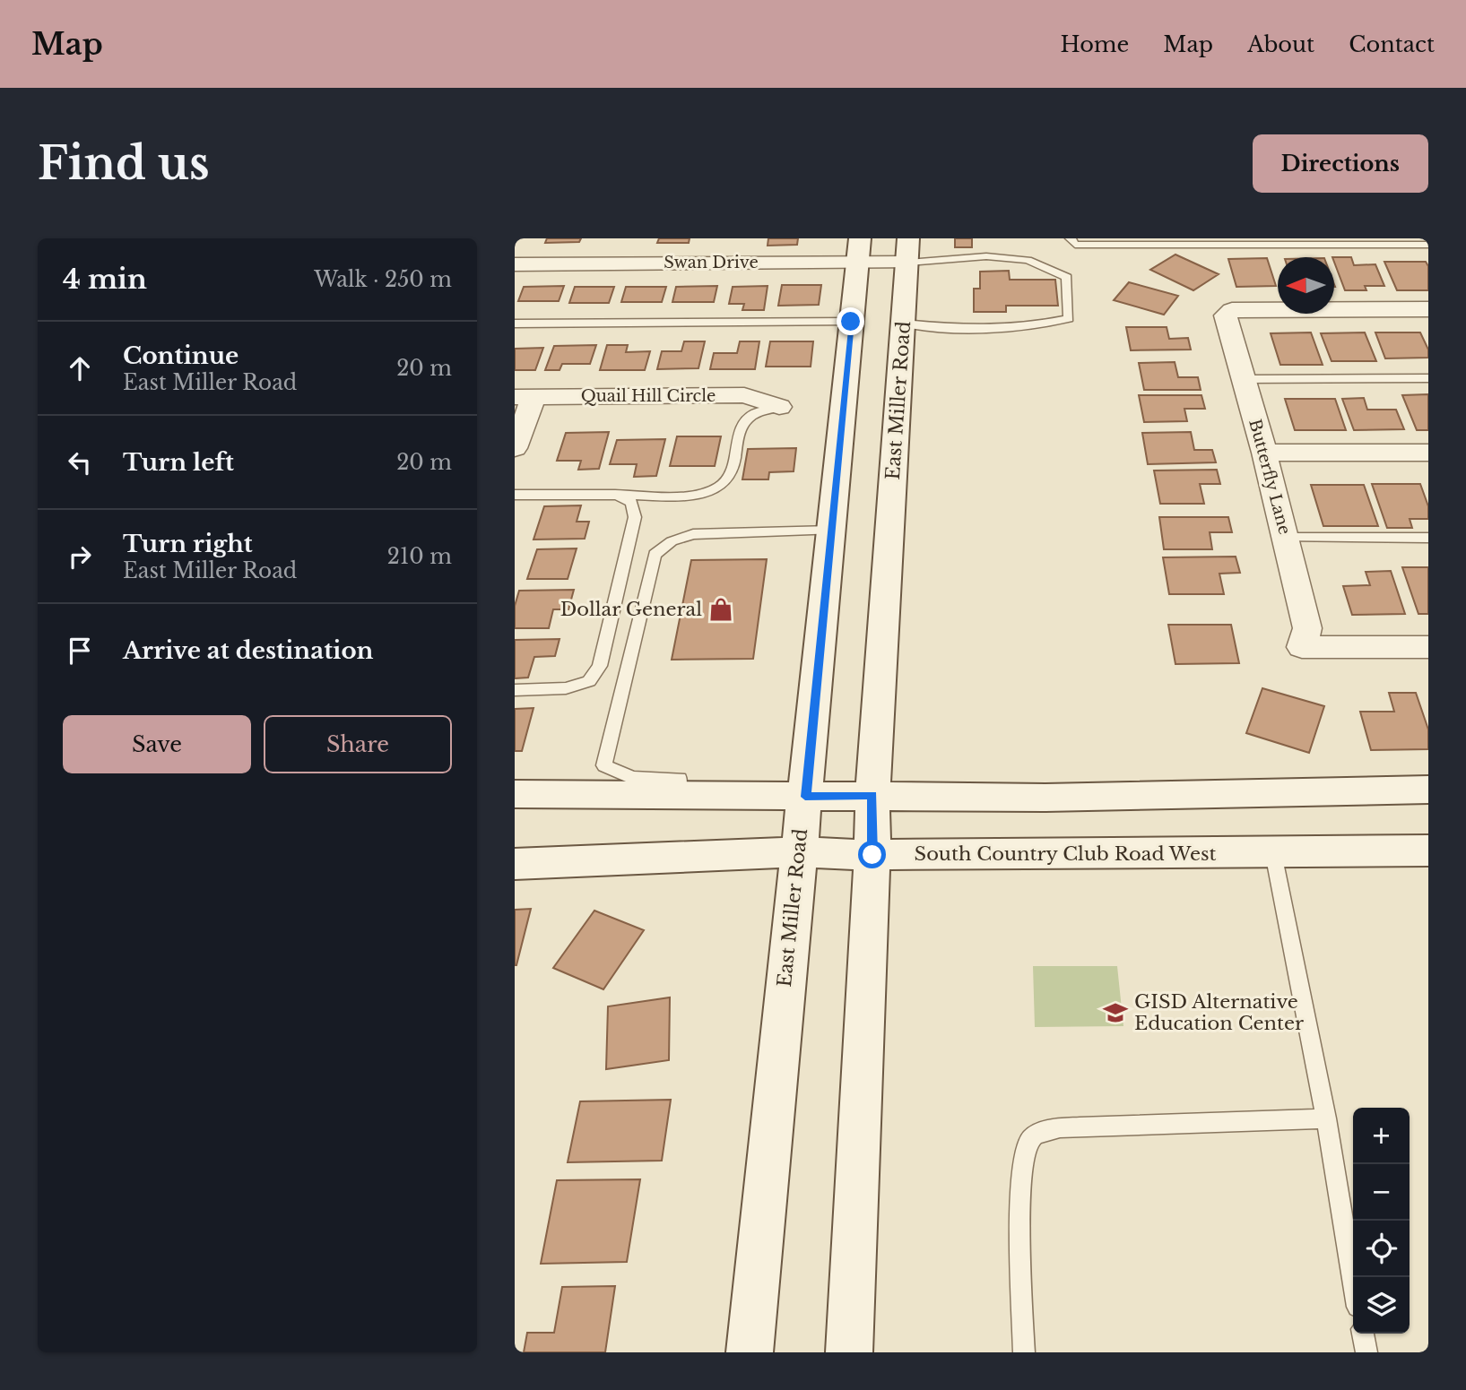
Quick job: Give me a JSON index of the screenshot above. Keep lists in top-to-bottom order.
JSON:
{
  "streets": {
    "main road": ["East Miller Road", "South Country Club Road West"],
    "street": ["Swan Drive", "Quail Hill Circle", "Butterfly Lane"]
  },
  "crossings": [
    ["Swan Drive", "East Miller Road"],
    ["East Miller Road", "South Country Club Road West"]
  ],
  "places": {
    "shop": ["Dollar General"],
    "school or university": ["GISD Alternative Education Center"]
  },
  "north": "left",
  "page": {
    "header": "Map",
    "nav": [
      "Home",
      "Map",
      "About",
      "Contact"
    ],
    "buttons": [
      "Directions",
      ["Save", "Share"]
    ],
    "title": "Find us",
    "heading": ["4 min", "Walk · 250 m"],
    "list": [
      ["Continue", "East Miller Road", "20 m"],
      ["Turn left", "20 m"],
      ["Turn right", "East Miller Road", "210 m"],
      "Arrive at destination"
    ],
    "map_buttons": ["+", "−"]
  }
}
